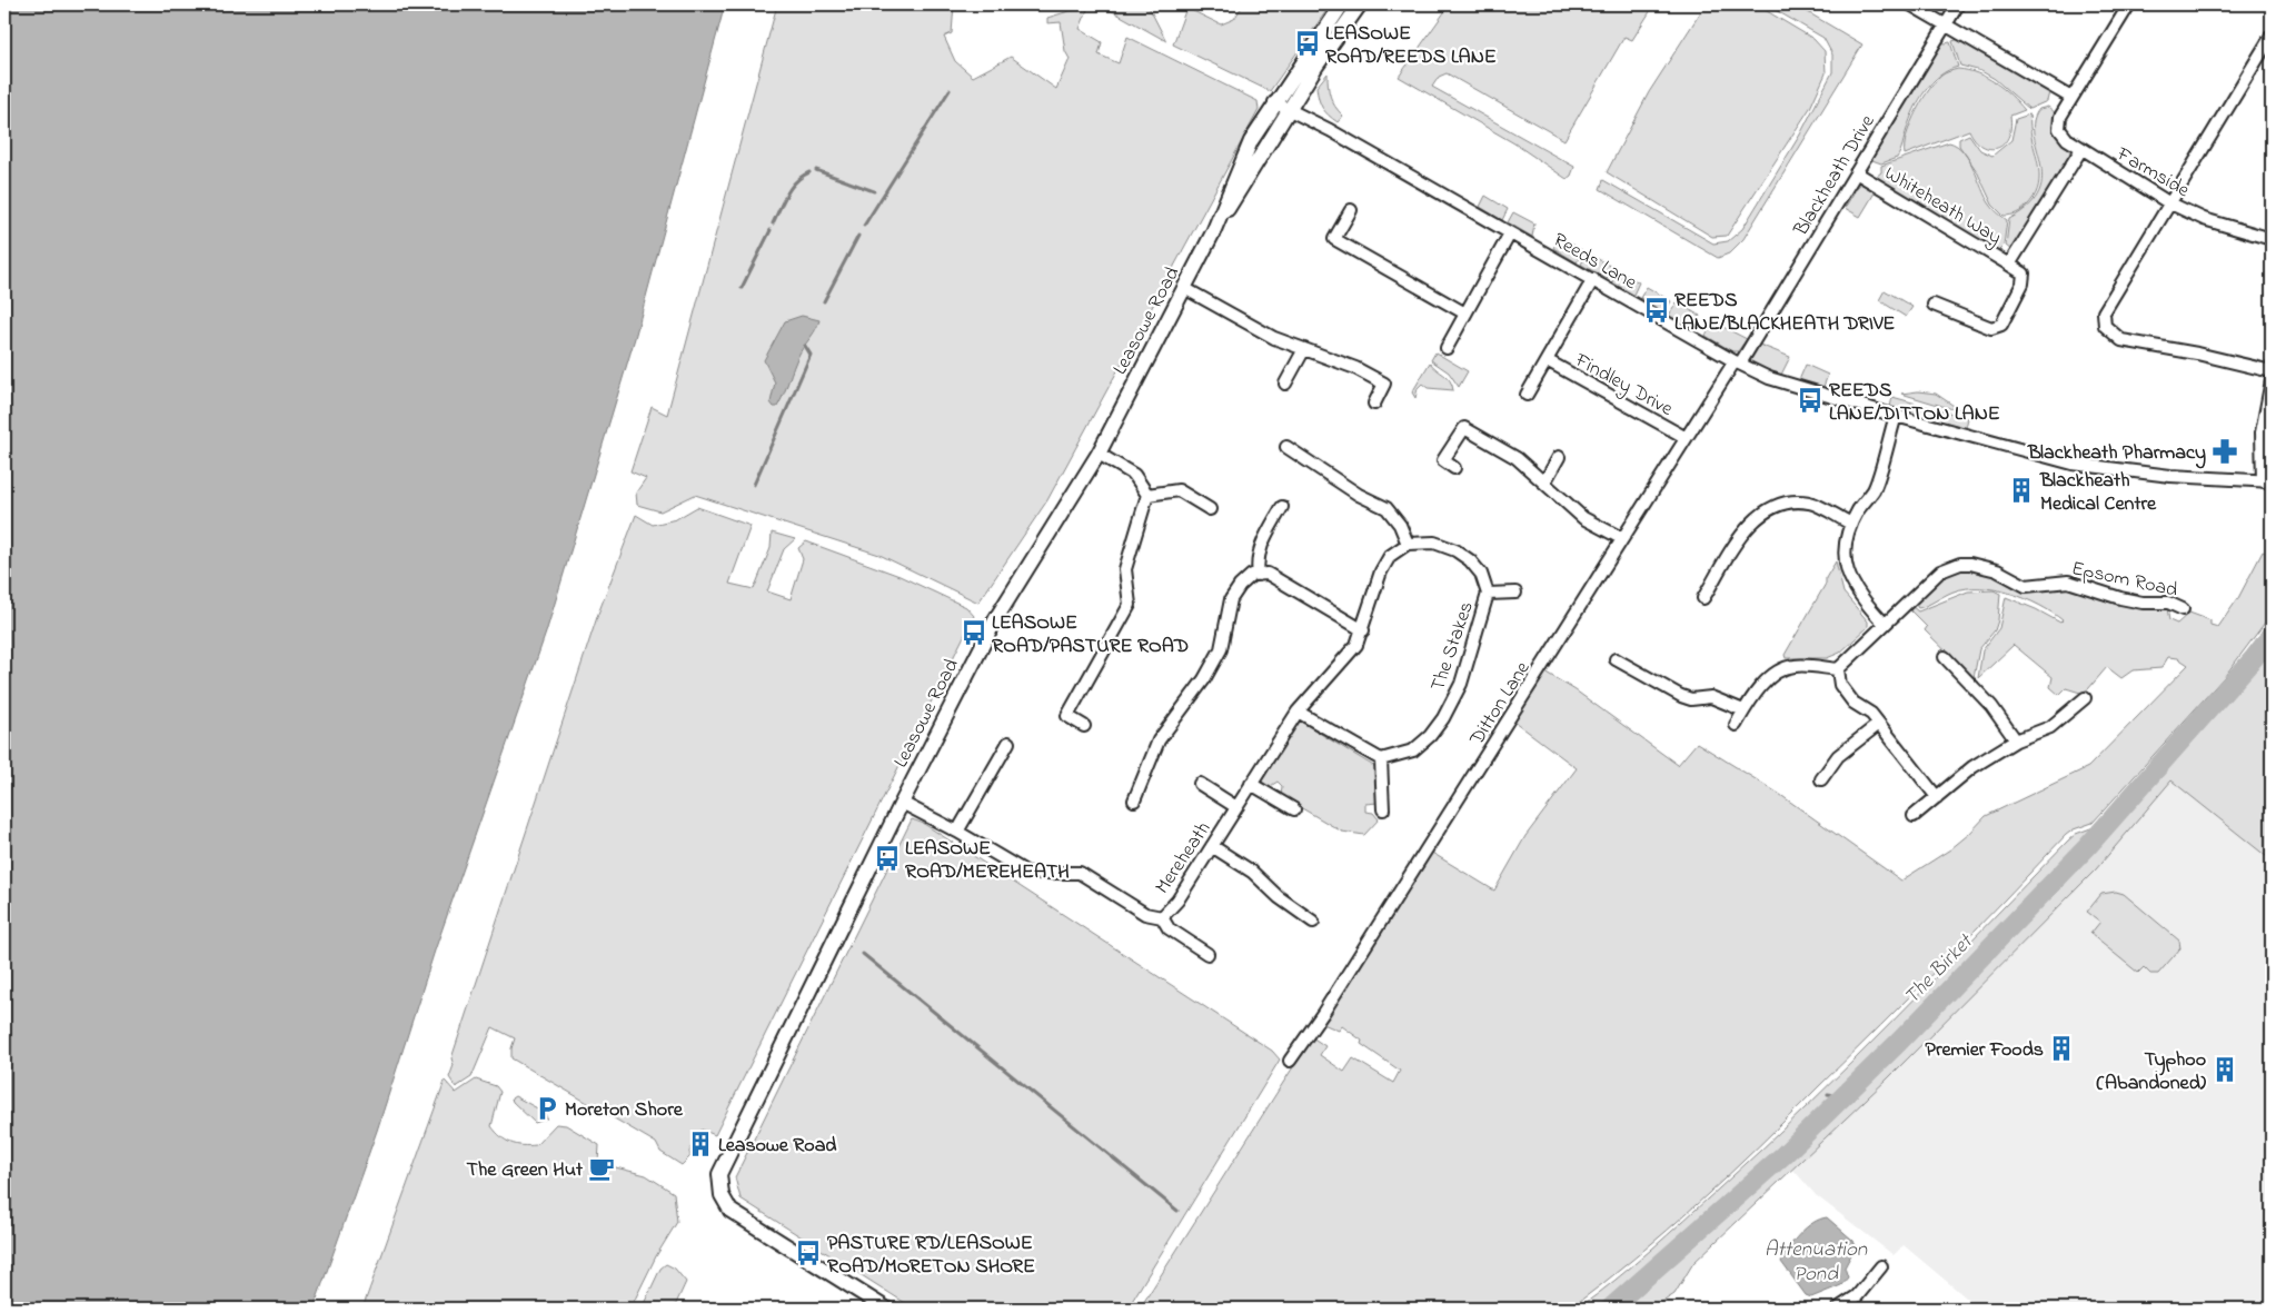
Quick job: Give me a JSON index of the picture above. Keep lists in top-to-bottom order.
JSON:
{
  "streets": {
    "main road": ["Leasowe Road"],
    "street": [
      "Farmside",
      "Blackheath Drive",
      "Whiteheath Way",
      "Reeds Lane",
      "Findley Drive",
      "Epsom Road",
      "The Stakes",
      "Ditton Lane",
      "Mereheath"
    ]
  },
  "crossings": [
    ["Farmside", "Whiteheath Way"],
    ["Blackheath Drive", "Whiteheath Way"],
    ["Blackheath Drive", "Reeds Lane"],
    ["Blackheath Drive", "Ditton Lane"],
    ["Reeds Lane", "Leasowe Road"],
    ["Reeds Lane", "Ditton Lane"],
    ["Leasowe Road", "Mereheath"],
    ["Findley Drive", "Ditton Lane"],
    ["The Stakes", "Mereheath"]
  ],
  "water": ["The Birket", "Attenuation Pond"],
  "places": {
    "bus stop": [
      "LEASOWE ROAD/REEDS LANE",
      "REEDS LANE/BLACKHEATH DRIVE",
      "REEDS LANE/DITTON LANE",
      "LEASOWE ROAD/PASTURE ROAD",
      "LEASOWE ROAD/MEREHEATH",
      "PASTURE RD/LEASOWE ROAD/MORETON SHORE"
    ],
    "pharmacy": ["Blackheath Pharmacy"],
    "building": [
      "Blackheath Medical Centre",
      "Premier Foods",
      "Typhoo (Abandoned)",
      "Leasowe Road"
    ],
    "parking": ["Moreton Shore"],
    "cafe": ["The Green Hut"]
  }
}
